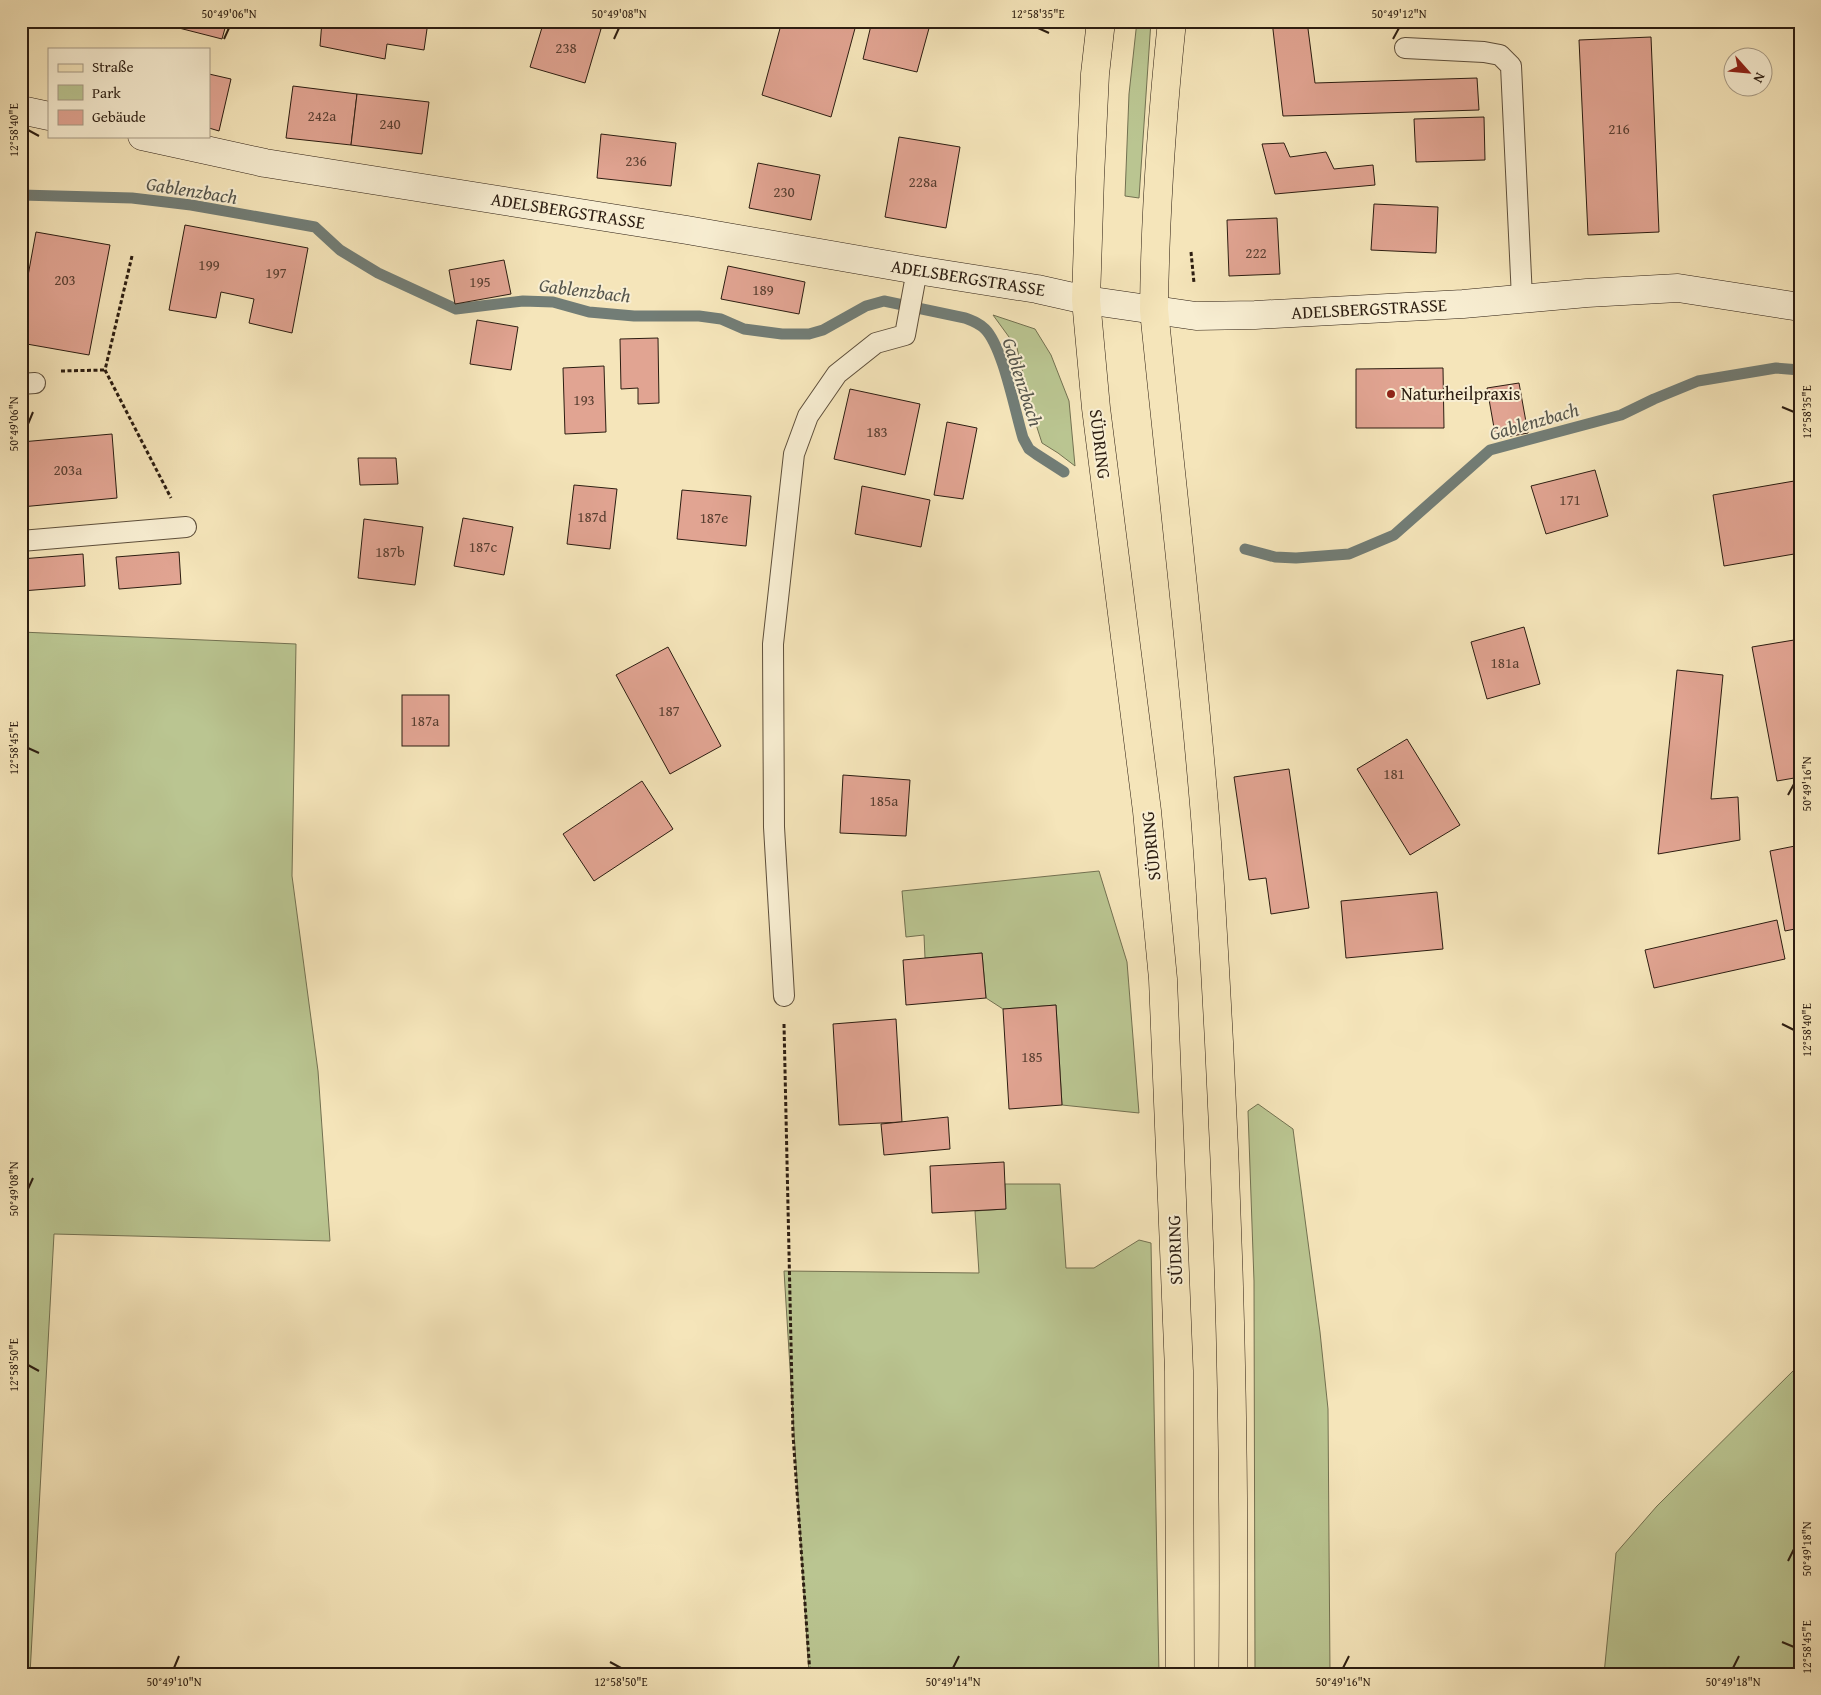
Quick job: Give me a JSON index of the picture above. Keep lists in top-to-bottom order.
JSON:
{
  "streets": {
    "main road": ["SÜDRING"],
    "street": ["ADELSBERGSTRASSE"]
  },
  "crossings": [
    ["ADELSBERGSTRASSE", "SÜDRING"]
  ],
  "water": ["Gablenzbach"],
  "places": ["Naturheilpraxis"],
  "house_numbers": [
    "238",
    "242a",
    "240",
    "216",
    "236",
    "228a",
    "230",
    "222",
    "199",
    "197",
    "203",
    "195",
    "189",
    "193",
    "183",
    "203a",
    "171",
    "187d",
    "187e",
    "187c",
    "187b",
    "181a",
    "187",
    "187a",
    "181",
    "185a",
    "185"
  ],
  "legend": ["Straße", "Park", "Gebäude"],
  "north": "bottom right",
  "coordinates": [
    "50°49'06\"N",
    "50°49'08\"N",
    "12°58'35\"E",
    "50°49'12\"N",
    "12°58'40\"E",
    "12°58'45\"E",
    "50°49'16\"N",
    "12°58'50\"E",
    "50°49'18\"N",
    "50°49'10\"N",
    "50°49'14\"N"
  ]
}
